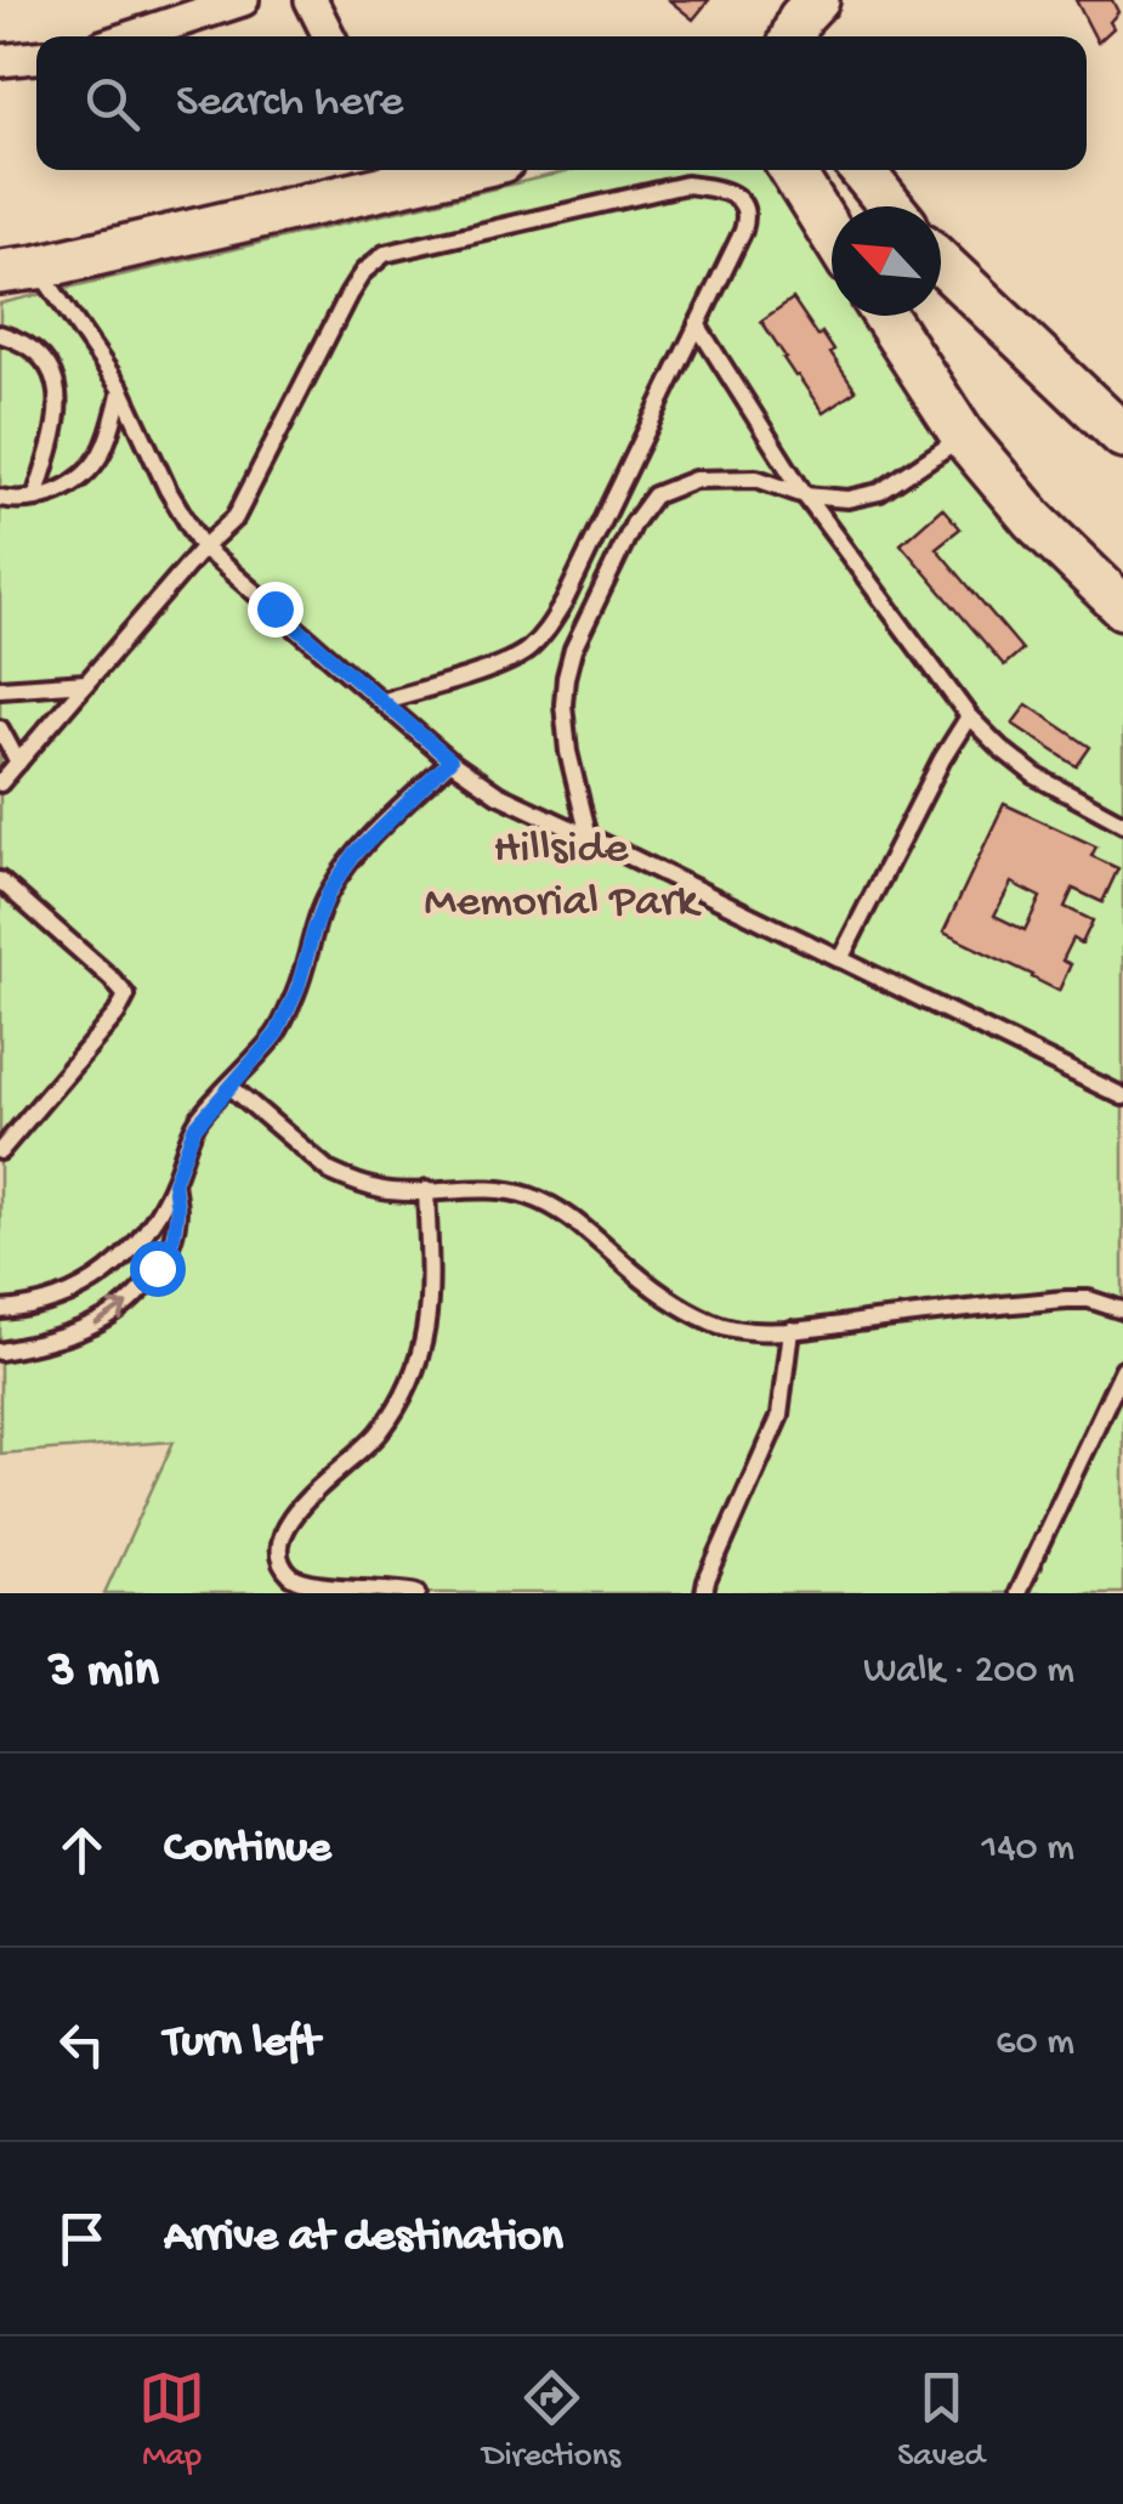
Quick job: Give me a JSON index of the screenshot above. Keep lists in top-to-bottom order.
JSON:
{
  "parks": ["Hillside Memorial Park"],
  "north": "top left",
  "page": {
    "search": "Search here",
    "heading": ["3 min", "Walk · 200 m"],
    "list": [
      ["Continue", "140 m"],
      ["Turn left", "60 m"],
      "Arrive at destination"
    ],
    "nav": ["Map", "Directions", "Saved"]
  }
}
